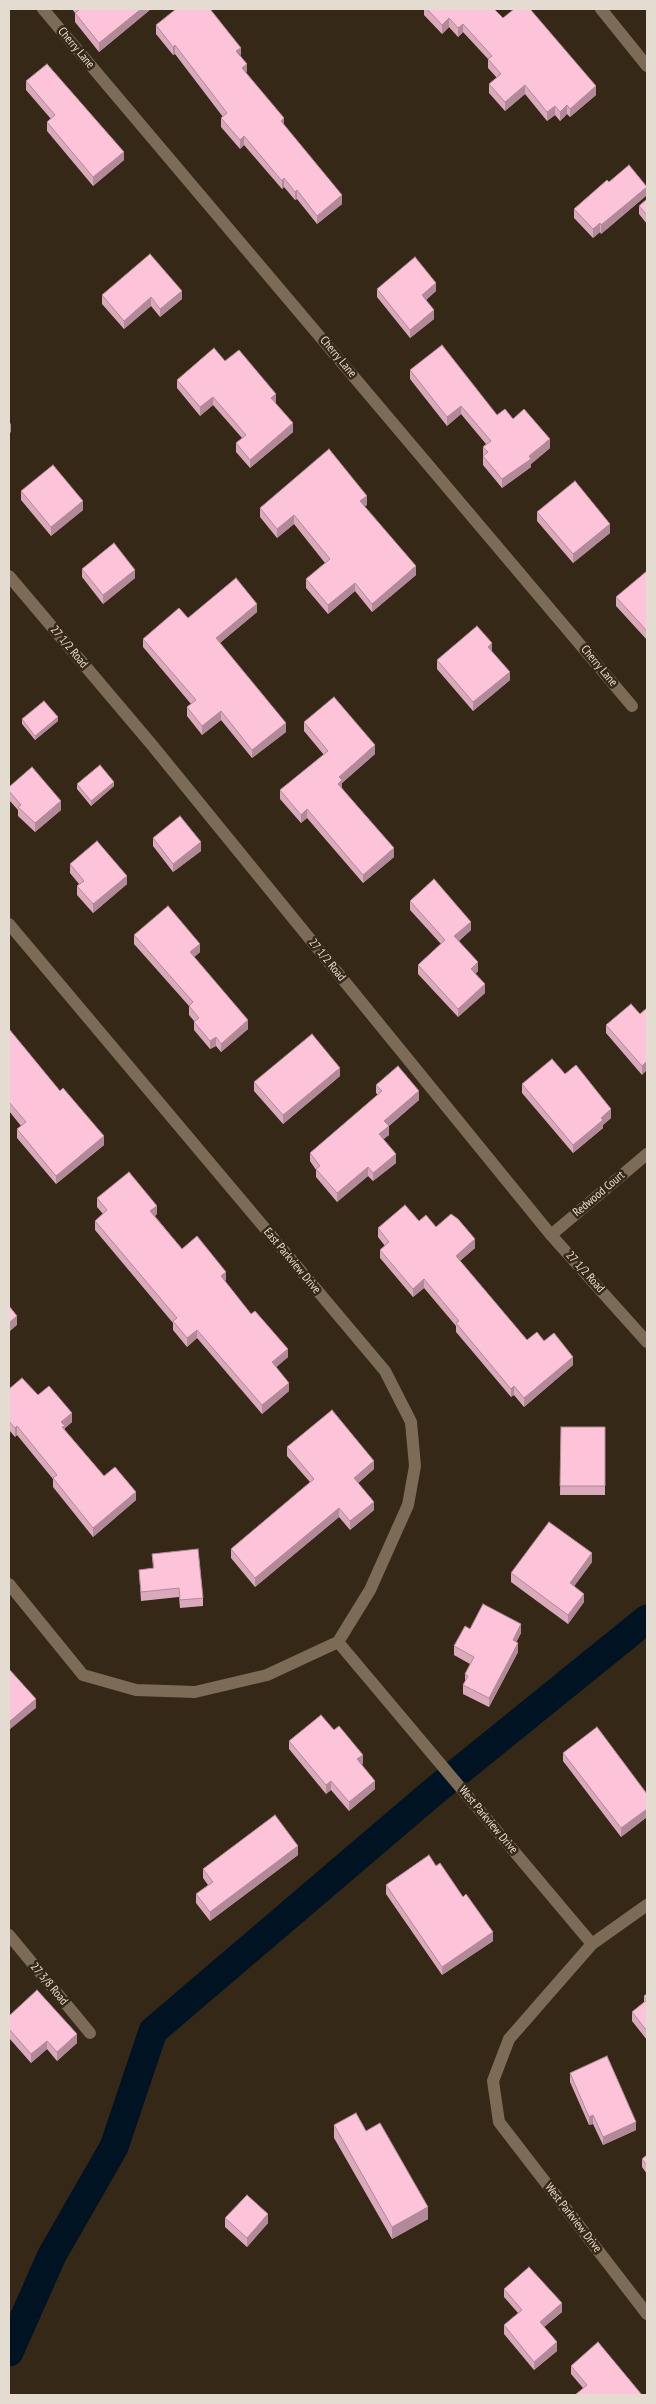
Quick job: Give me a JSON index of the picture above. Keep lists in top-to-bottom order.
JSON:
{
  "streets": {
    "street": [
      "Cherry Lane",
      "27 1/2 Road",
      "Redwood Court",
      "East Parkview Drive",
      "West Parkview Drive",
      "27 3/8 Road"
    ]
  },
  "crossings": [
    ["27 1/2 Road", "Redwood Court"],
    ["East Parkview Drive", "West Parkview Drive"]
  ]
}
